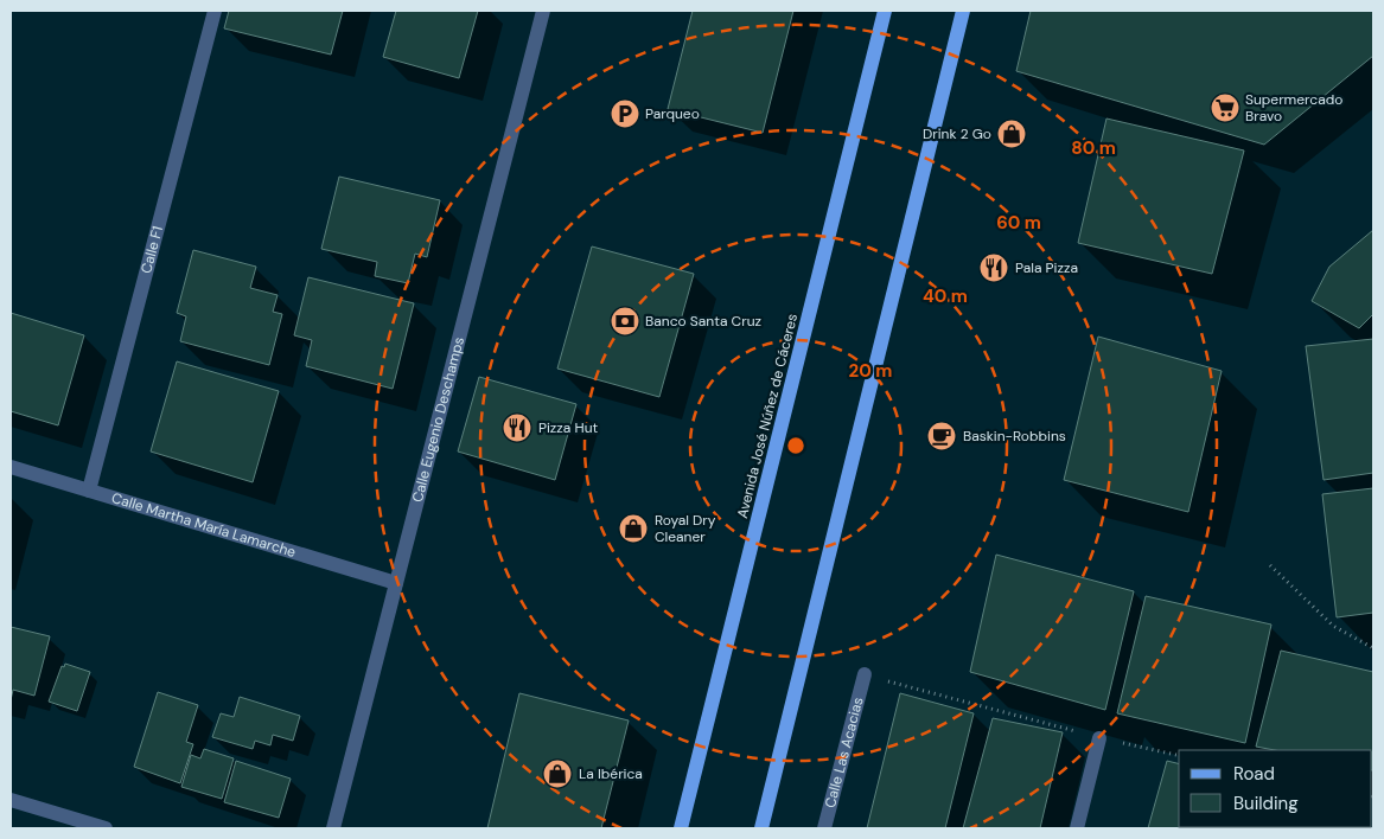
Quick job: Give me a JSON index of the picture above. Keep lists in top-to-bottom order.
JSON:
{
  "streets": {
    "main road": ["Avenida José Núñez de Cáceres"],
    "street": [
      "Calle F1",
      "Calle Eugenio Deschamps",
      "Calle Martha María Lamarche",
      "Calle Las Acacias"
    ]
  },
  "crossings": [
    ["Calle F1", "Calle Martha María Lamarche"],
    ["Calle Eugenio Deschamps", "Calle Martha María Lamarche"]
  ],
  "places": {
    "supermarket": ["Supermercado Bravo"],
    "parking": ["Parqueo"],
    "shop": ["Drink 2 Go", "Royal Dry Cleaner", "La Ibérica"],
    "restaurant": ["Pala Pizza", "Pizza Hut"],
    "bank": ["Banco Santa Cruz"],
    "cafe": ["Baskin-Robbins"]
  },
  "legend": ["Road", "Building"],
  "rings": [
    "80 m",
    "60 m",
    "40 m",
    "20 m"
  ]
}
